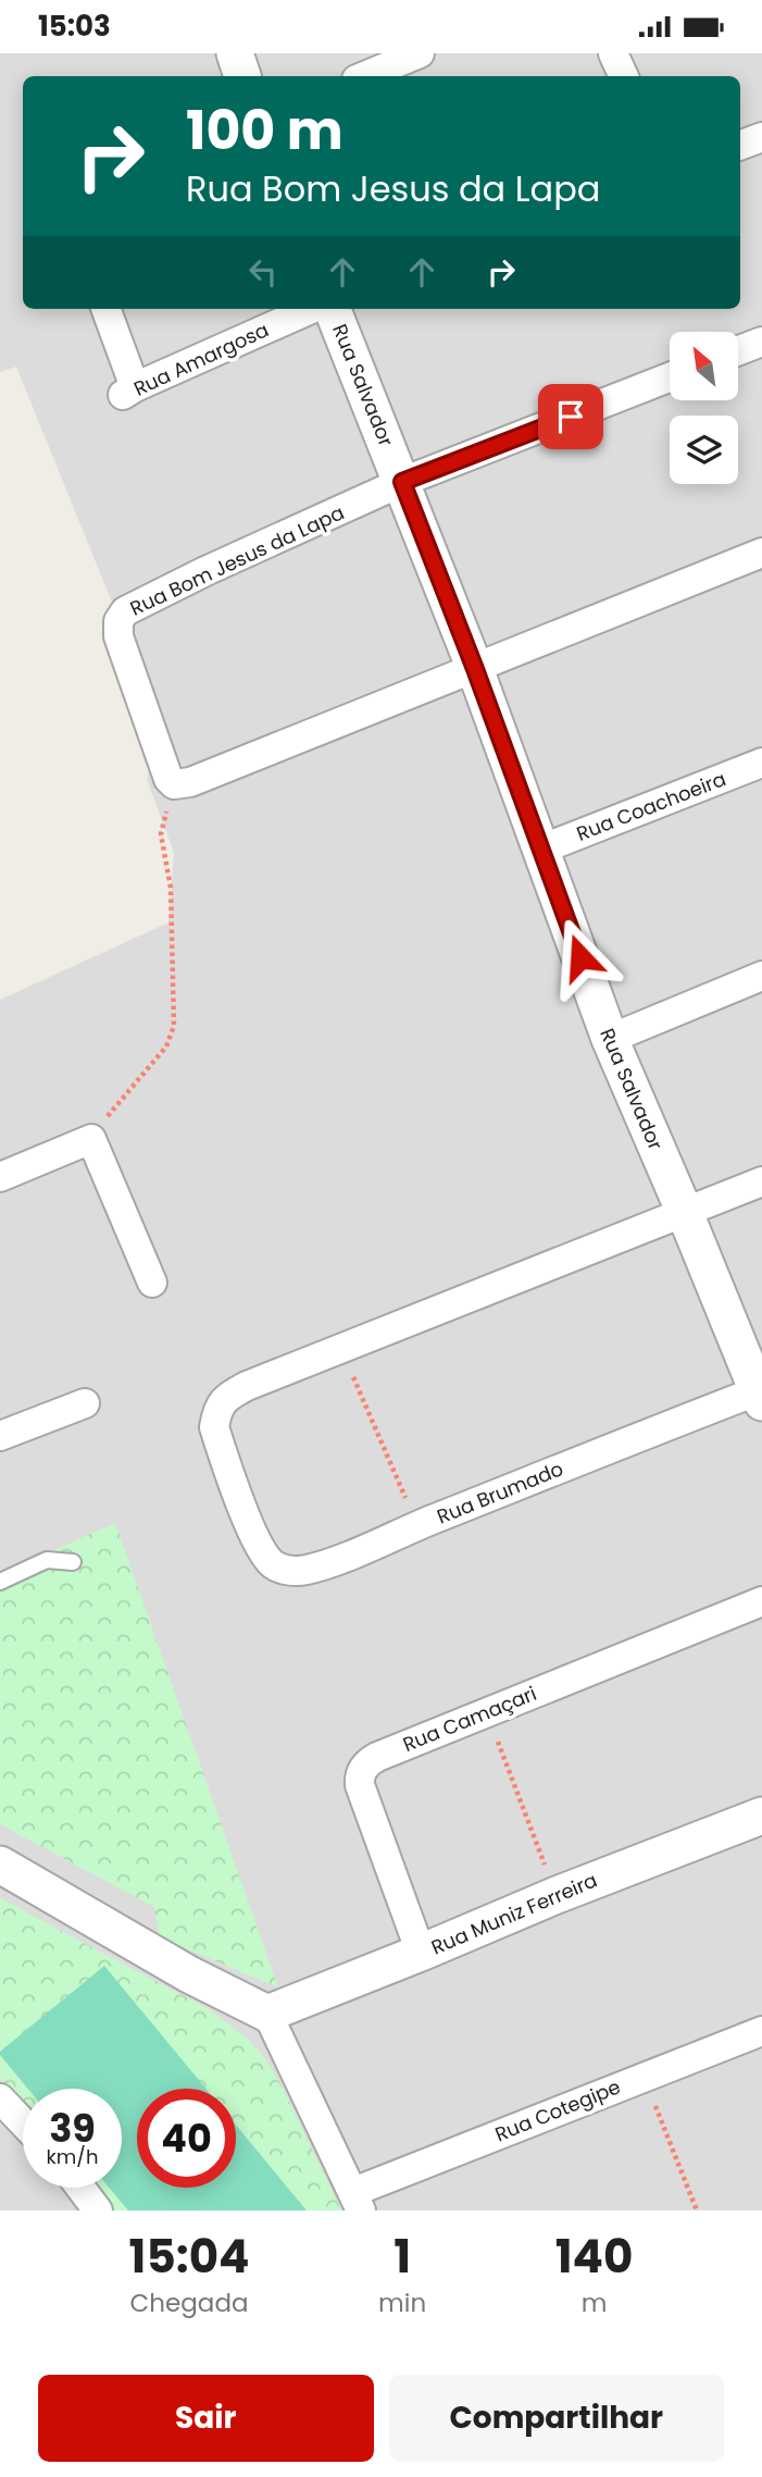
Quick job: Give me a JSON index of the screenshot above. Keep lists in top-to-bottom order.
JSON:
{
  "streets": {
    "street": [
      "Rua Amargosa",
      "Rua Salvador",
      "Rua Bom Jesus da Lapa",
      "Rua Coachoeira",
      "Rua Brumado",
      "Rua Camaçari",
      "Rua Muniz Ferreira",
      "Rua Cotegipe"
    ]
  },
  "crossings": [
    ["Rua Salvador", "Rua Bom Jesus da Lapa"],
    ["Rua Salvador", "Rua Coachoeira"],
    ["Rua Salvador", "Rua Brumado"],
    ["Rua Camaçari", "Rua Muniz Ferreira"]
  ],
  "north": "top left",
  "page": {
    "status": "15:03",
    "turn": ["100 m", "Rua Bom Jesus da Lapa"],
    "speed": "39 km/h",
    "limit": "40",
    "eta": [
      "15:04",
      "Chegada",
      "1",
      "min",
      "140",
      "m"
    ],
    "buttons": ["Sair", "Compartilhar"]
  }
}
